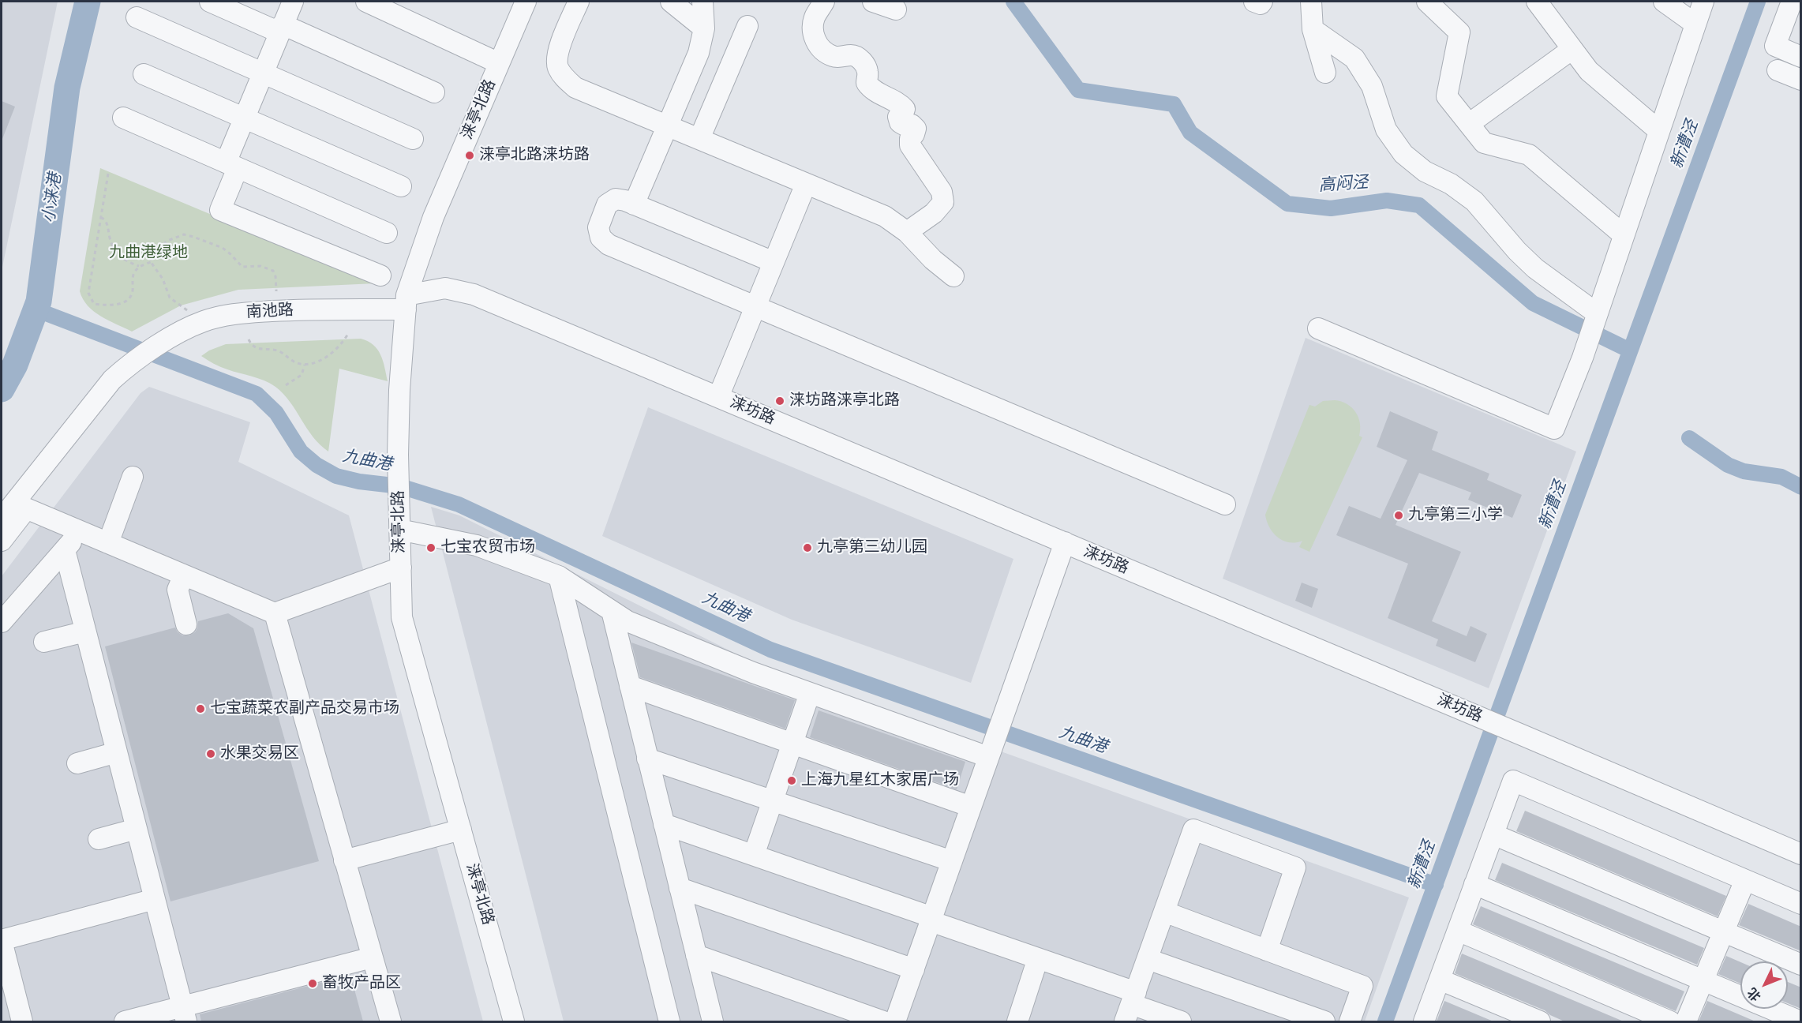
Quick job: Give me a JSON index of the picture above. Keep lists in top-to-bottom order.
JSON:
{
  "streets": {
    "street": ["涞亭北路", "南池路", "涞坊路"]
  },
  "crossings": [
    ["涞亭北路", "南池路"],
    ["涞亭北路", "涞坊路"],
    ["南池路", "涞坊路"]
  ],
  "water": [
    "新漕泾",
    "高闷泾",
    "小涞港",
    "九曲港"
  ],
  "parks": ["九曲港绿地"],
  "places": [
    "涞亭北路涞坊路",
    "涞坊路涞亭北路",
    "九亭第三小学",
    "七宝农贸市场",
    "九亭第三幼儿园",
    "七宝蔬菜农副产品交易市场",
    "水果交易区",
    "上海九星红木家居广场",
    "畜牧产品区"
  ],
  "north": "bottom left"
}
